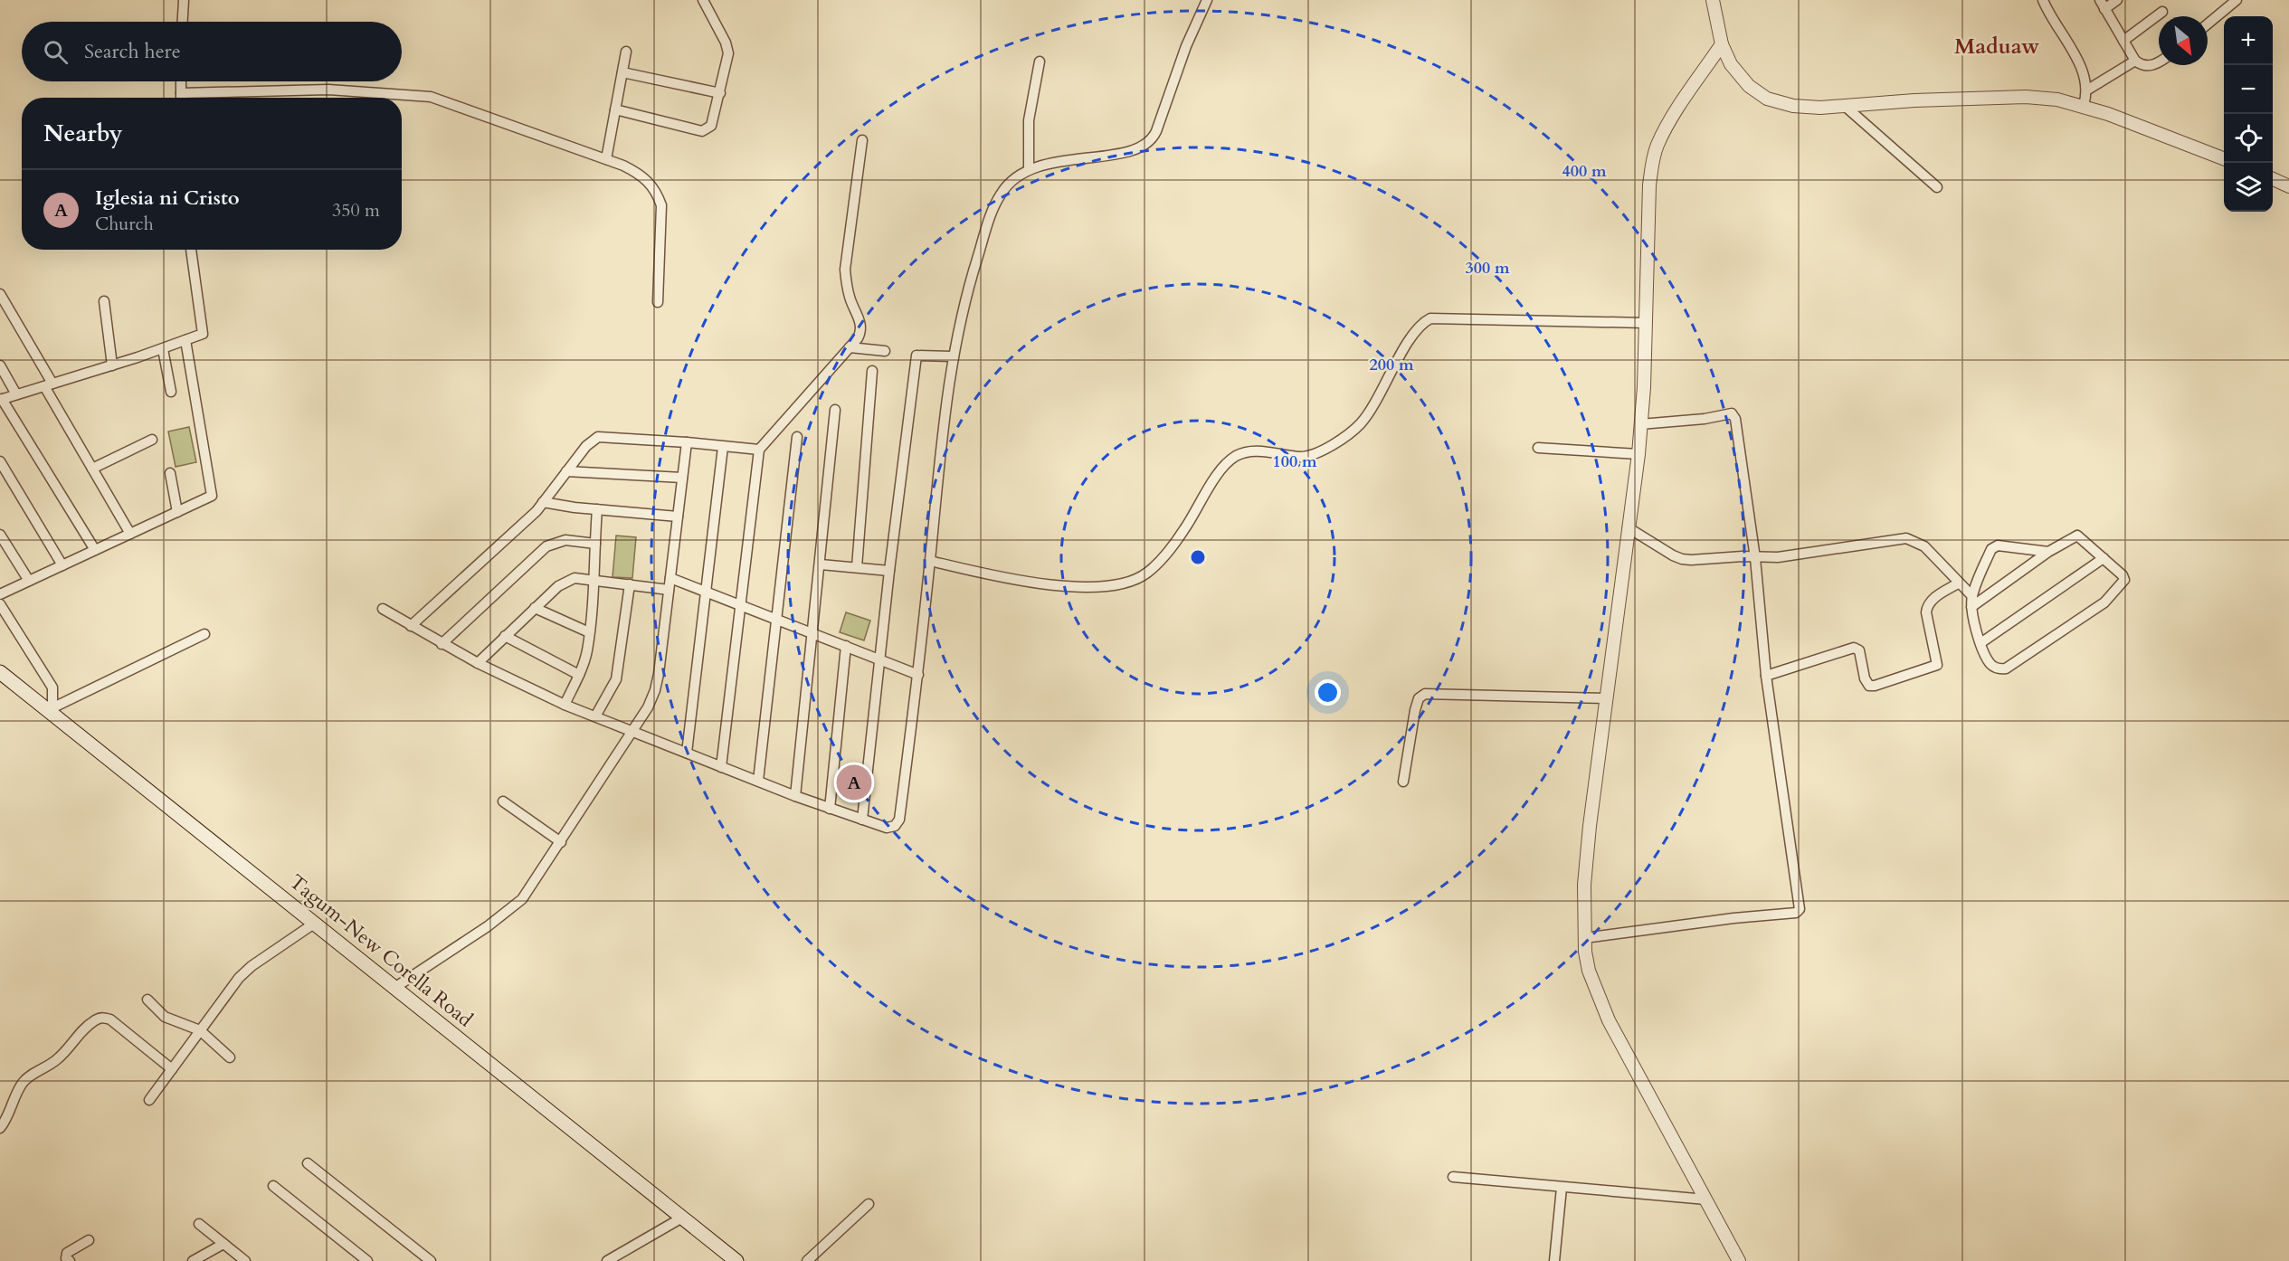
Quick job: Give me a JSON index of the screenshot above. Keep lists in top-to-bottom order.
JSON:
{
  "streets": {
    "main road": ["Tagum-New Corella Road"]
  },
  "districts": ["Maduaw"],
  "north": "bottom right",
  "page": {
    "map_buttons": ["+", "−"],
    "search": "Search here",
    "heading": "Nearby",
    "list": [
      {
        "mark": "A",
        "name": "Iglesia ni Cristo",
        "note": "Church",
        "value": "350 m"
      }
    ],
    "pins": "A"
  },
  "rings": [
    "400 m",
    "300 m",
    "200 m",
    "100 m"
  ]
}
